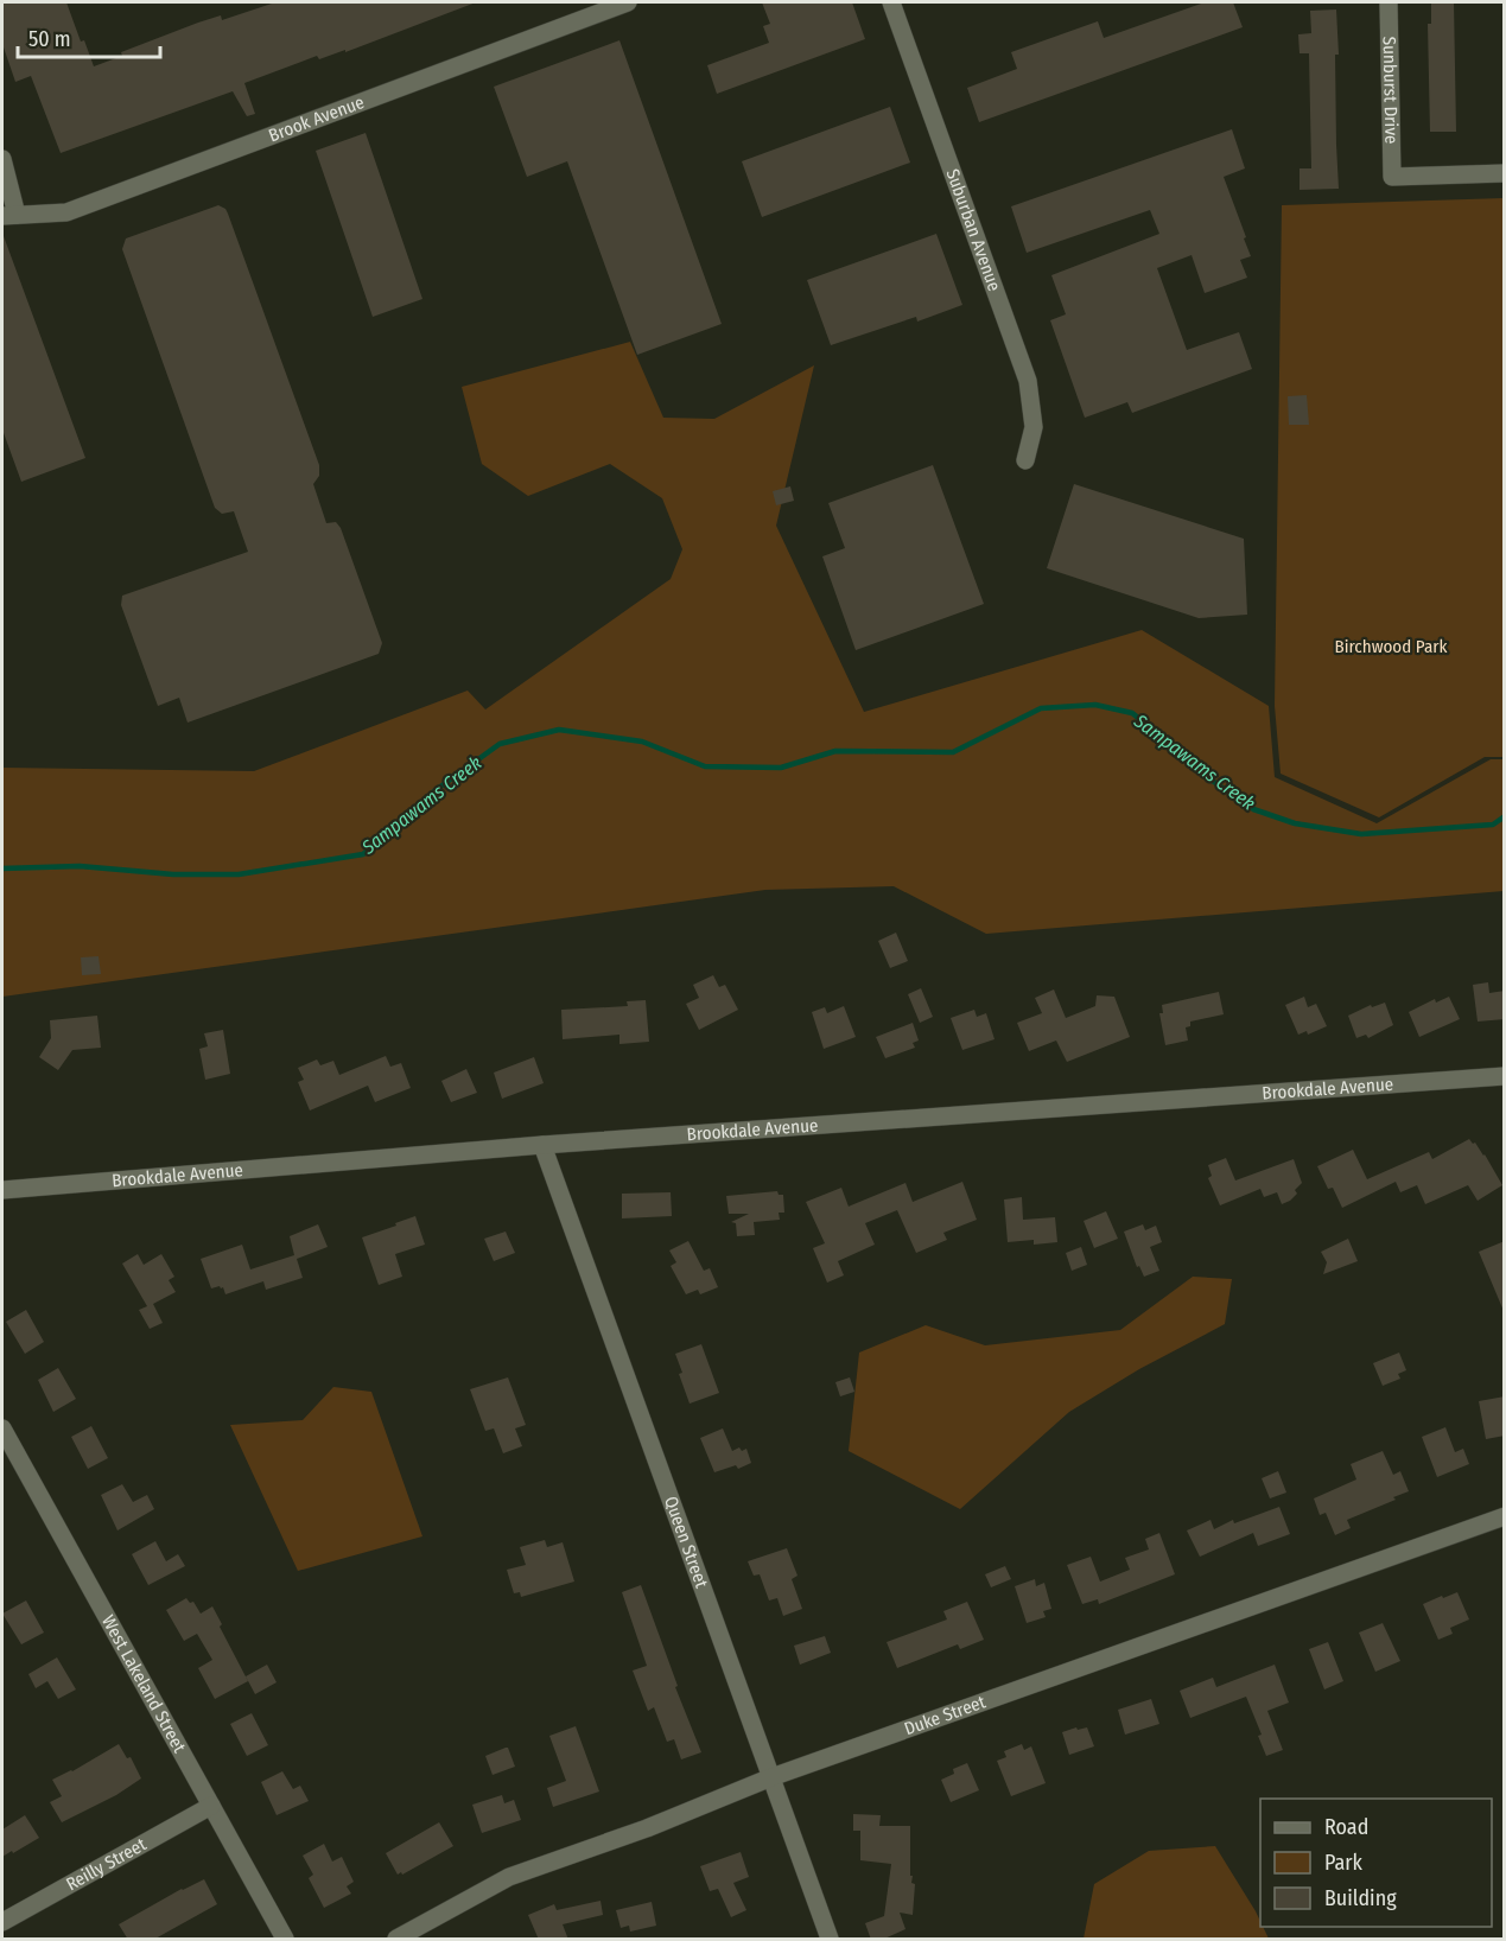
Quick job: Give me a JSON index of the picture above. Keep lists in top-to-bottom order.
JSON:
{
  "streets": {
    "street": [
      "Sunburst Drive",
      "Brook Avenue",
      "Suburban Avenue",
      "Brookdale Avenue",
      "Queen Street",
      "West Lakeland Street",
      "Duke Street",
      "Reilly Street"
    ]
  },
  "crossings": [
    ["Brookdale Avenue", "Queen Street"],
    ["Queen Street", "Duke Street"],
    ["West Lakeland Street", "Reilly Street"]
  ],
  "water": ["Sampawams Creek"],
  "parks": ["Birchwood Park"],
  "legend": ["Road", "Park", "Building"],
  "scale_bar": "50 m"
}
